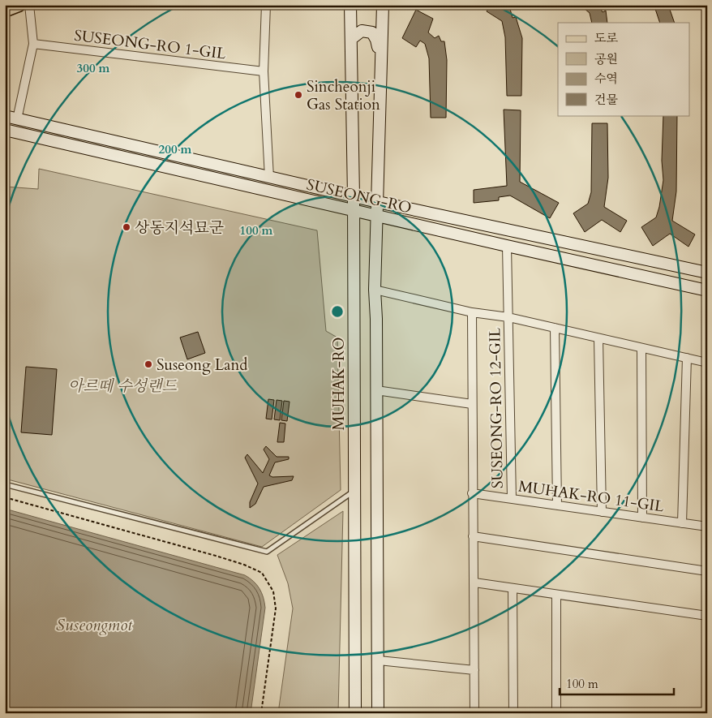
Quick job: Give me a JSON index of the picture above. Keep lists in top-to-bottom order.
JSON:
{
  "streets": {
    "main road": ["SUSEONG-RO", "MUHAK-RO"],
    "street": ["SUSEONG-RO 1-GIL", "SUSEONG-RO 12-GIL", "MUHAK-RO 11-GIL"]
  },
  "crossings": [
    ["SUSEONG-RO", "MUHAK-RO"],
    ["SUSEONG-RO", "SUSEONG-RO 12-GIL"],
    ["SUSEONG-RO 12-GIL", "MUHAK-RO 11-GIL"]
  ],
  "water": ["Suseongmot"],
  "parks": ["아르떼 수성랜드"],
  "places": ["Sincheonji Gas Station", "상동지석묘군", "Suseong Land"],
  "legend": [
    "도로",
    "공원",
    "수역",
    "건물"
  ],
  "scale_bar": "100 m",
  "rings": ["300 m", "200 m", "100 m"]
}
